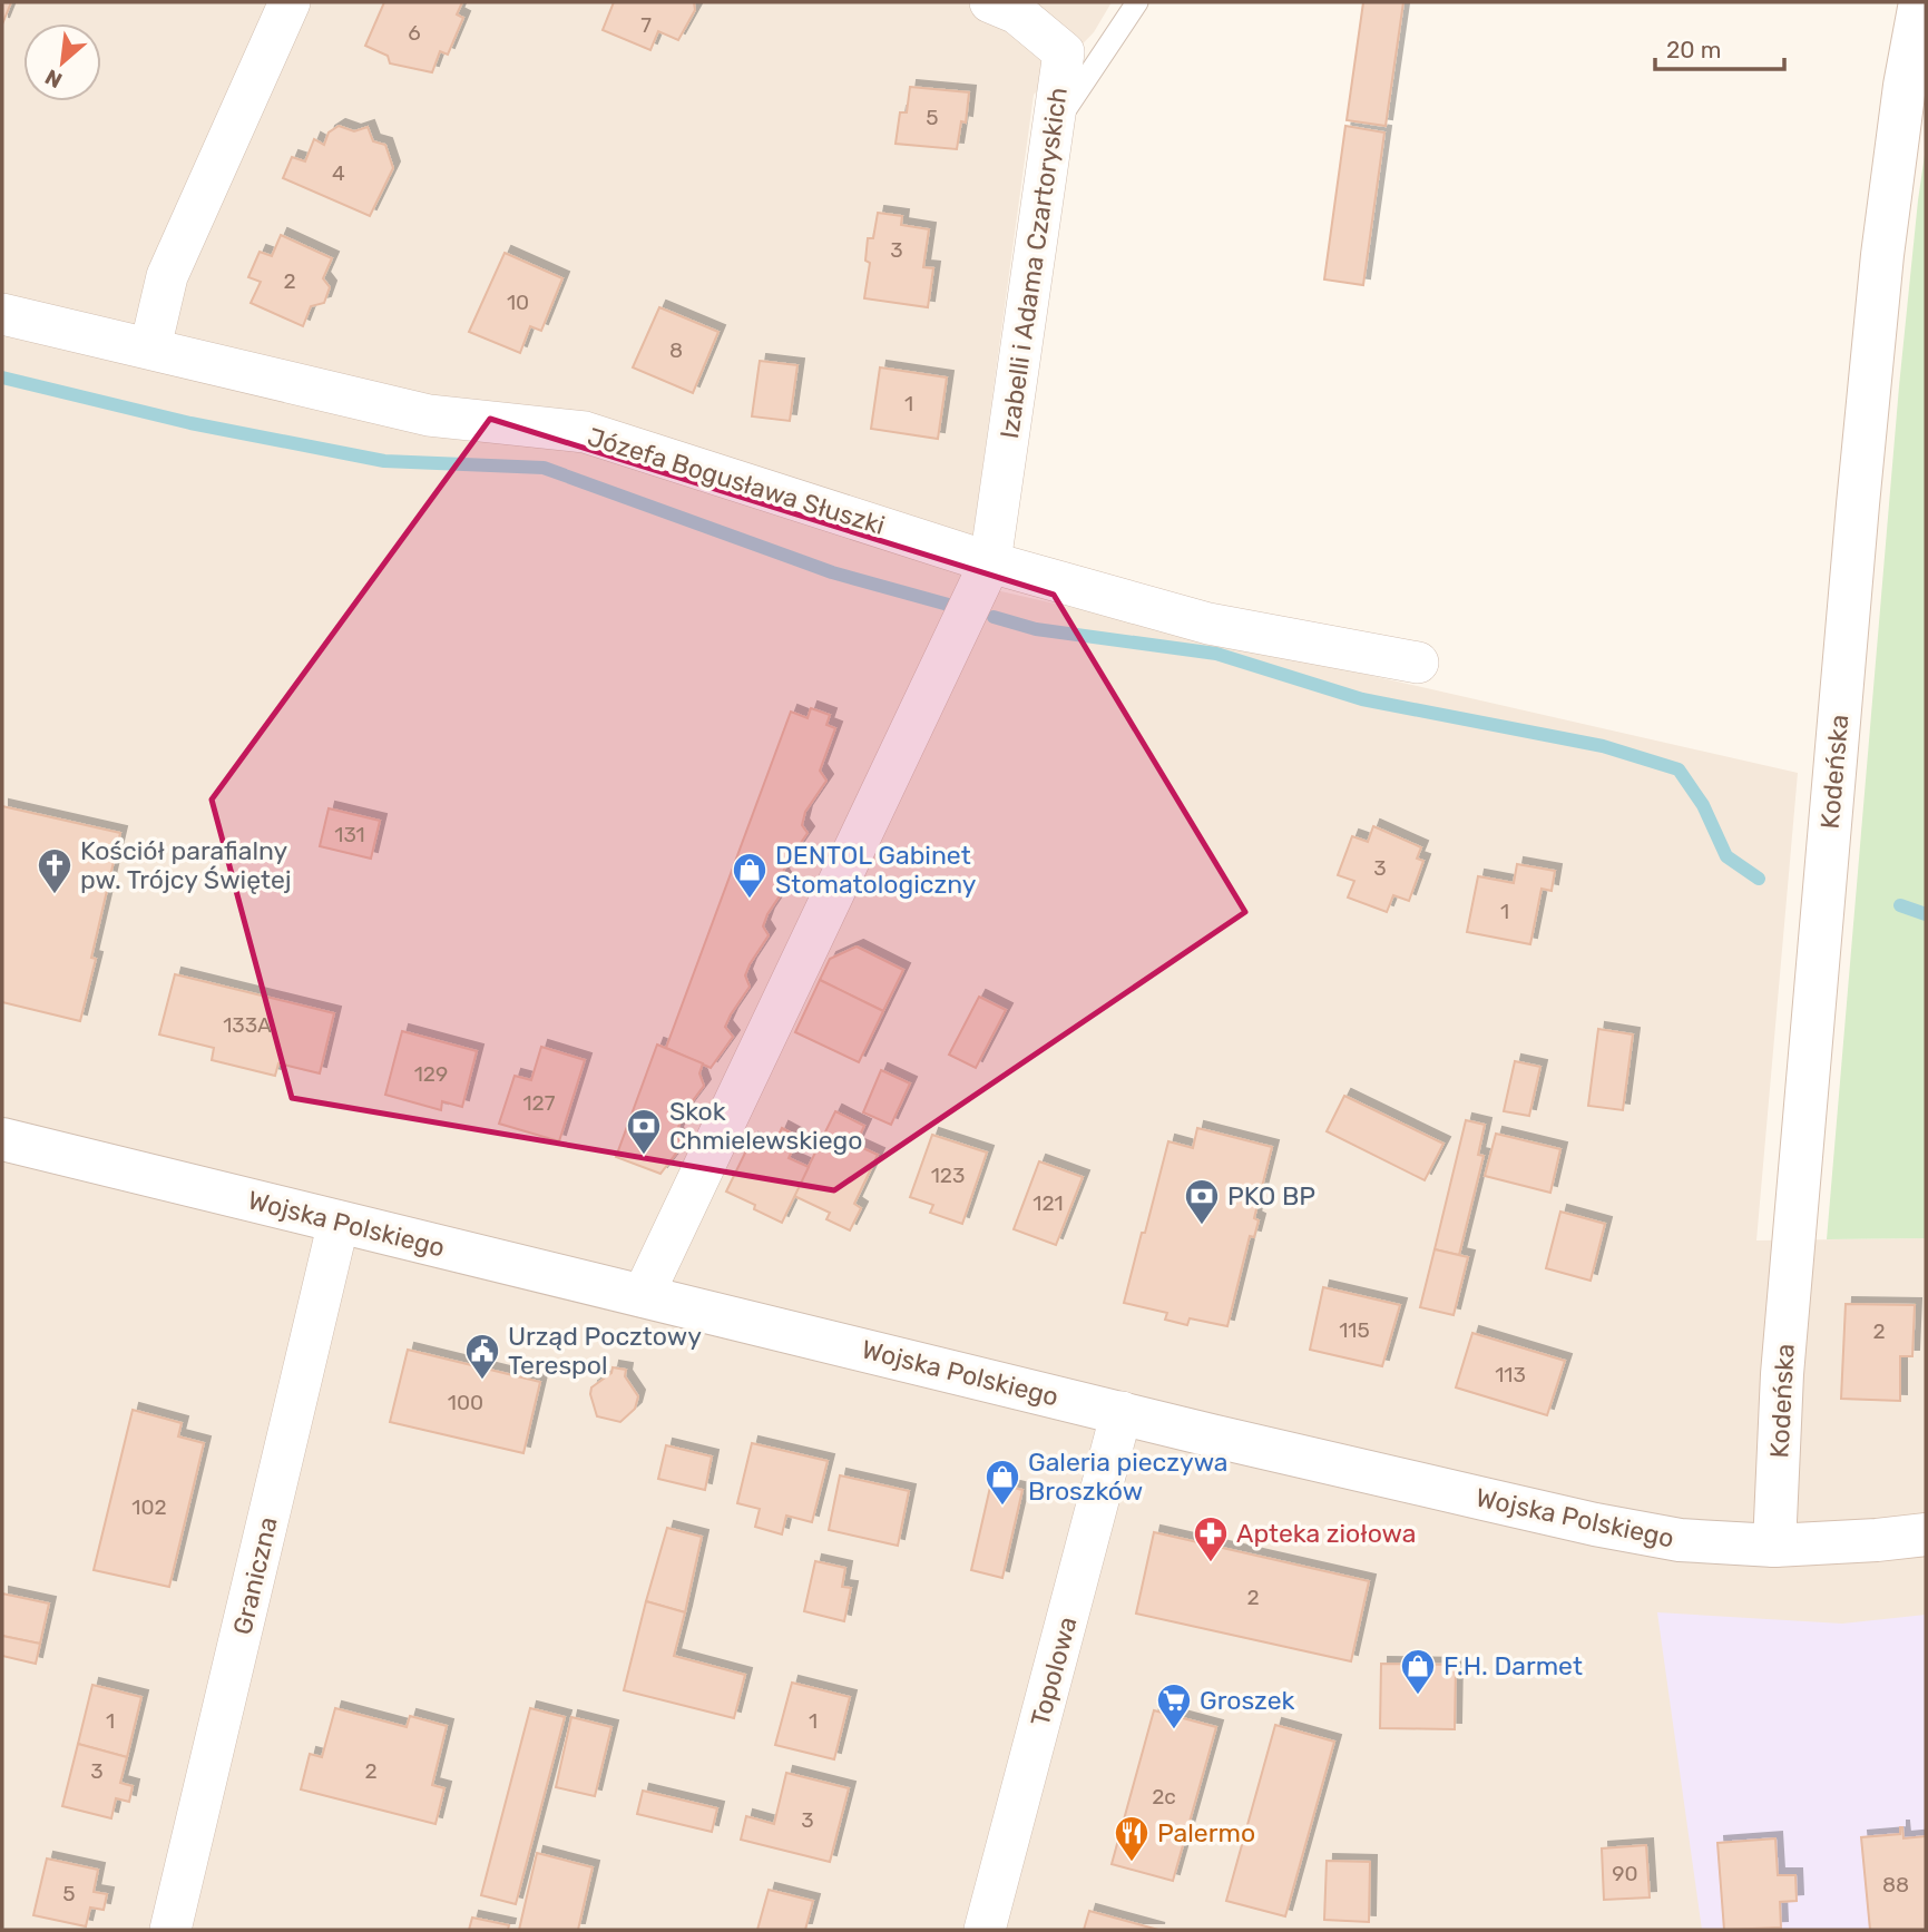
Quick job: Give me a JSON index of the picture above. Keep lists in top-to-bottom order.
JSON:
{
  "streets": {
    "street": [
      "Izabelli i Adama Czartoryskich",
      "Józefa Bogusława Słuszki",
      "Kodeńska",
      "Wojska Polskiego",
      "Graniczna",
      "Topolowa"
    ]
  },
  "crossings": [
    ["Izabelli i Adama Czartoryskich", "Józefa Bogusława Słuszki"],
    ["Izabelli i Adama Czartoryskich", "Wojska Polskiego"],
    ["Kodeńska", "Wojska Polskiego"],
    ["Wojska Polskiego", "Graniczna"],
    ["Wojska Polskiego", "Topolowa"]
  ],
  "places": {
    "church": ["Kościół parafialny pw. Trójcy Świętej"],
    "shop": ["DENTOL Gabinet Stomatologiczny", "Galeria pieczywa Broszków", "F.H. Darmet"],
    "bank": ["Skok Chmielewskiego", "PKO BP"],
    "public building": ["Urząd Pocztowy Terespol"],
    "pharmacy": ["Apteka ziołowa"],
    "supermarket": ["Groszek"],
    "restaurant": ["Palermo"]
  },
  "house_numbers": [
    "7",
    "6",
    "5",
    "4",
    "3",
    "2",
    "10",
    "8",
    "1",
    "131",
    "3",
    "1",
    "133A",
    "129",
    "127",
    "123",
    "121",
    "115",
    "2",
    "113",
    "100",
    "102",
    "2",
    "1",
    "1",
    "3",
    "2",
    "2c",
    "3",
    "90",
    "88",
    "5"
  ],
  "scale_bar": "20 m",
  "north": "bottom left"
}
